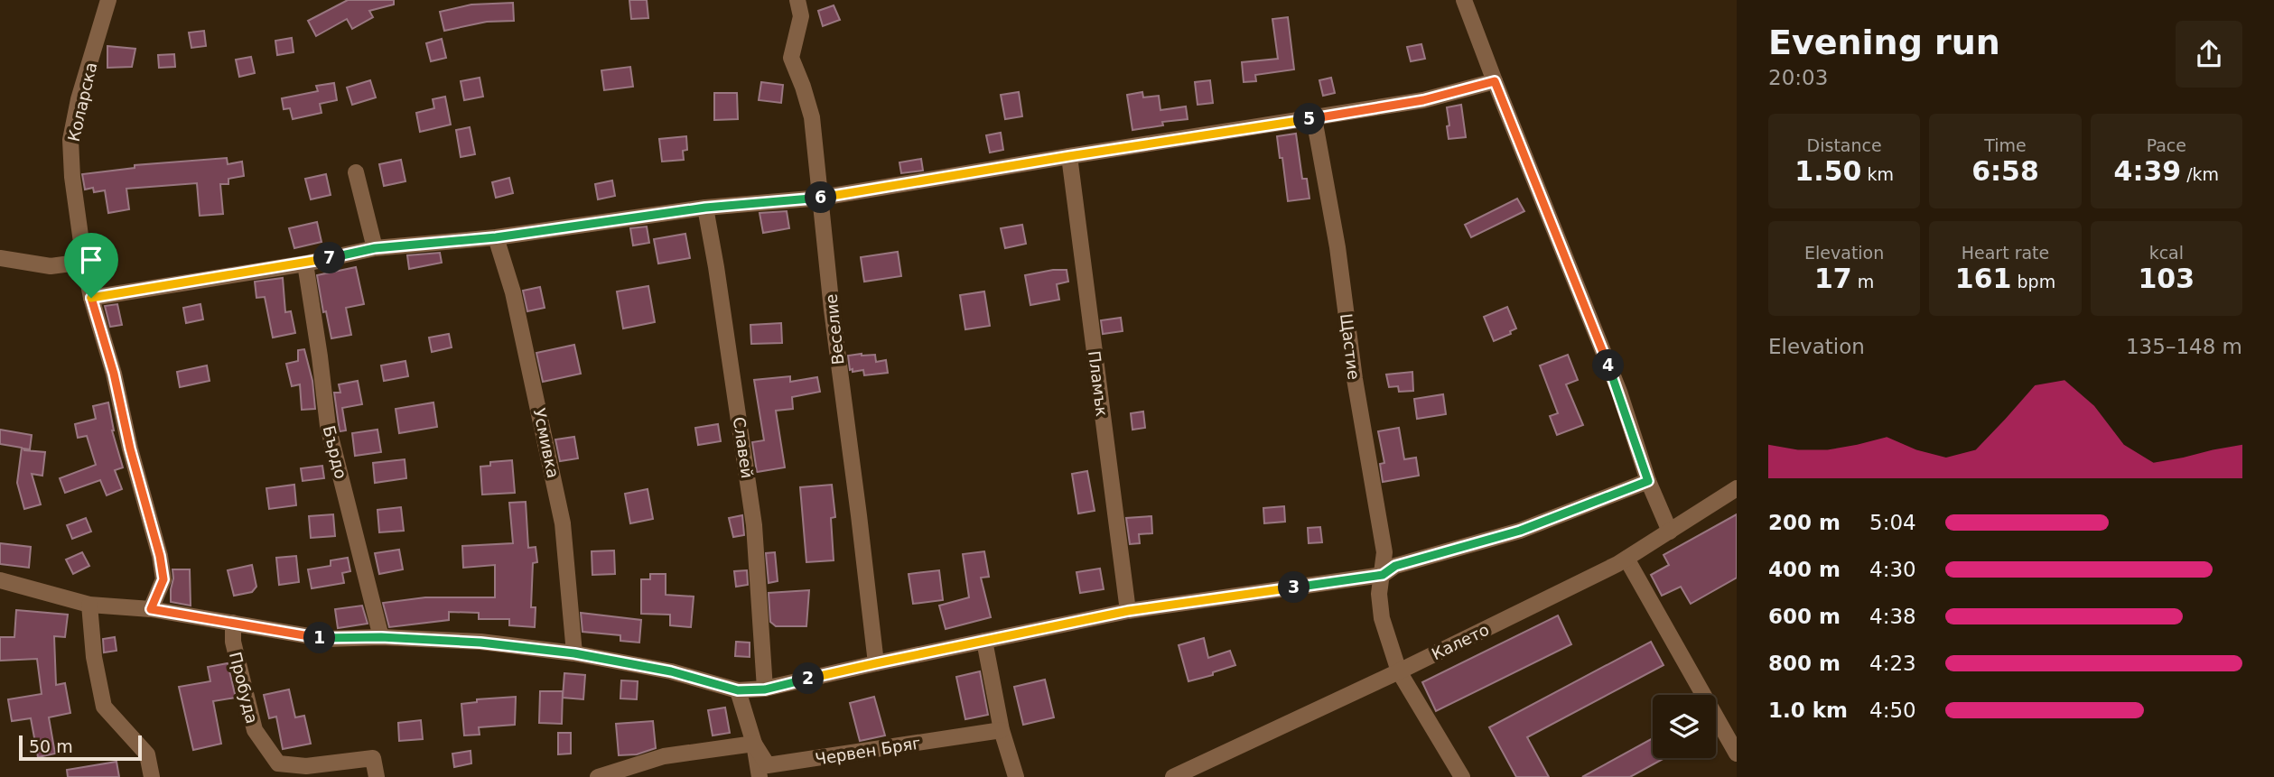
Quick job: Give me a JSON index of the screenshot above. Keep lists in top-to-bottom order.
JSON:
{
  "streets": {
    "street": [
      "Коларска",
      "Веселие",
      "Щастие",
      "Пламък",
      "Усмивка",
      "Славей",
      "Бърдо",
      "Калето",
      "Пробуда",
      "Червен Бряг"
    ]
  },
  "crossings": [
    ["Щастие", "Калето"]
  ],
  "scale_bar": "50 m",
  "page": {
    "heading": ["Evening run", "20:03"],
    "pins": [
      "5",
      "6",
      "7",
      "4",
      "3",
      "1",
      "2"
    ],
    "stats": [
      ["Distance", "1.50 km"],
      ["Time", "6:58"],
      ["Pace", "4:39 /km"],
      ["Elevation", "17 m"],
      ["Heart rate", "161 bpm"],
      ["kcal", "103"]
    ],
    "chart": ["Elevation", "135–148 m"],
    "list": [
      {
        "name": "200 m",
        "note": "5:04"
      },
      {
        "name": "400 m",
        "note": "4:30"
      },
      {
        "name": "600 m",
        "note": "4:38"
      },
      {
        "name": "800 m",
        "note": "4:23"
      },
      {
        "name": "1.0 km",
        "note": "4:50"
      }
    ],
    "scale": "50 m"
  }
}
